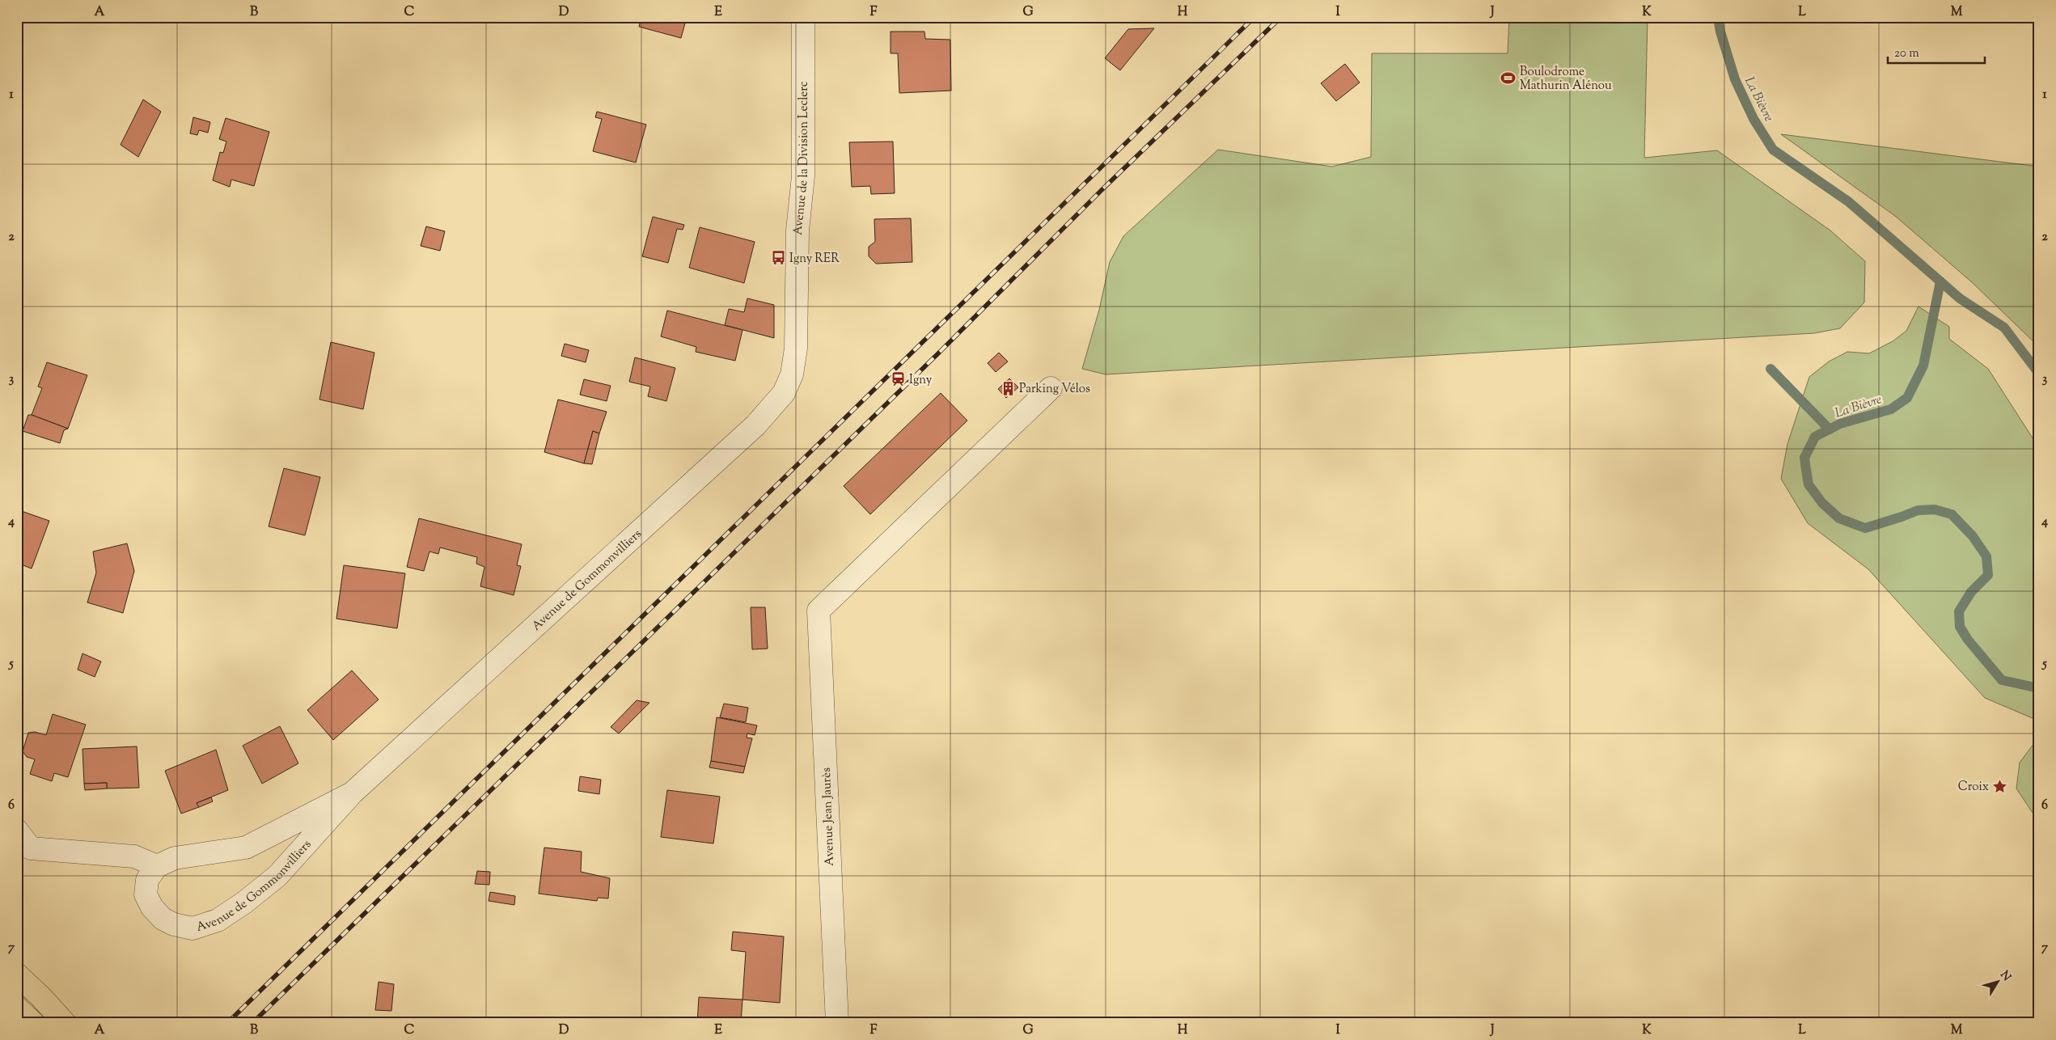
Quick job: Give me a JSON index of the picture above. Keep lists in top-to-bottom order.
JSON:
{
  "streets": {
    "street": ["Avenue de la Division Leclerc", "Avenue de Gommonvilliers", "Avenue Jean Jaurès"]
  },
  "crossings": [
    ["Avenue de la Division Leclerc", "Avenue de Gommonvilliers"]
  ],
  "water": ["La Bièvre"],
  "places": {
    "sports": ["Boulodrome Mathurin Alénou"],
    "bus stop": ["Igny RER"],
    "station": ["Igny"],
    "building": ["Parking Vélos"],
    "place": ["Croix"]
  },
  "scale_bar": "20 m",
  "north": "top right",
  "grid": {
    "columns": [
      "A",
      "B",
      "C",
      "D",
      "E",
      "F",
      "G",
      "H",
      "I",
      "J",
      "K",
      "L",
      "M"
    ],
    "rows": [
      "1",
      "2",
      "3",
      "4",
      "5",
      "6",
      "7"
    ]
  }
}
